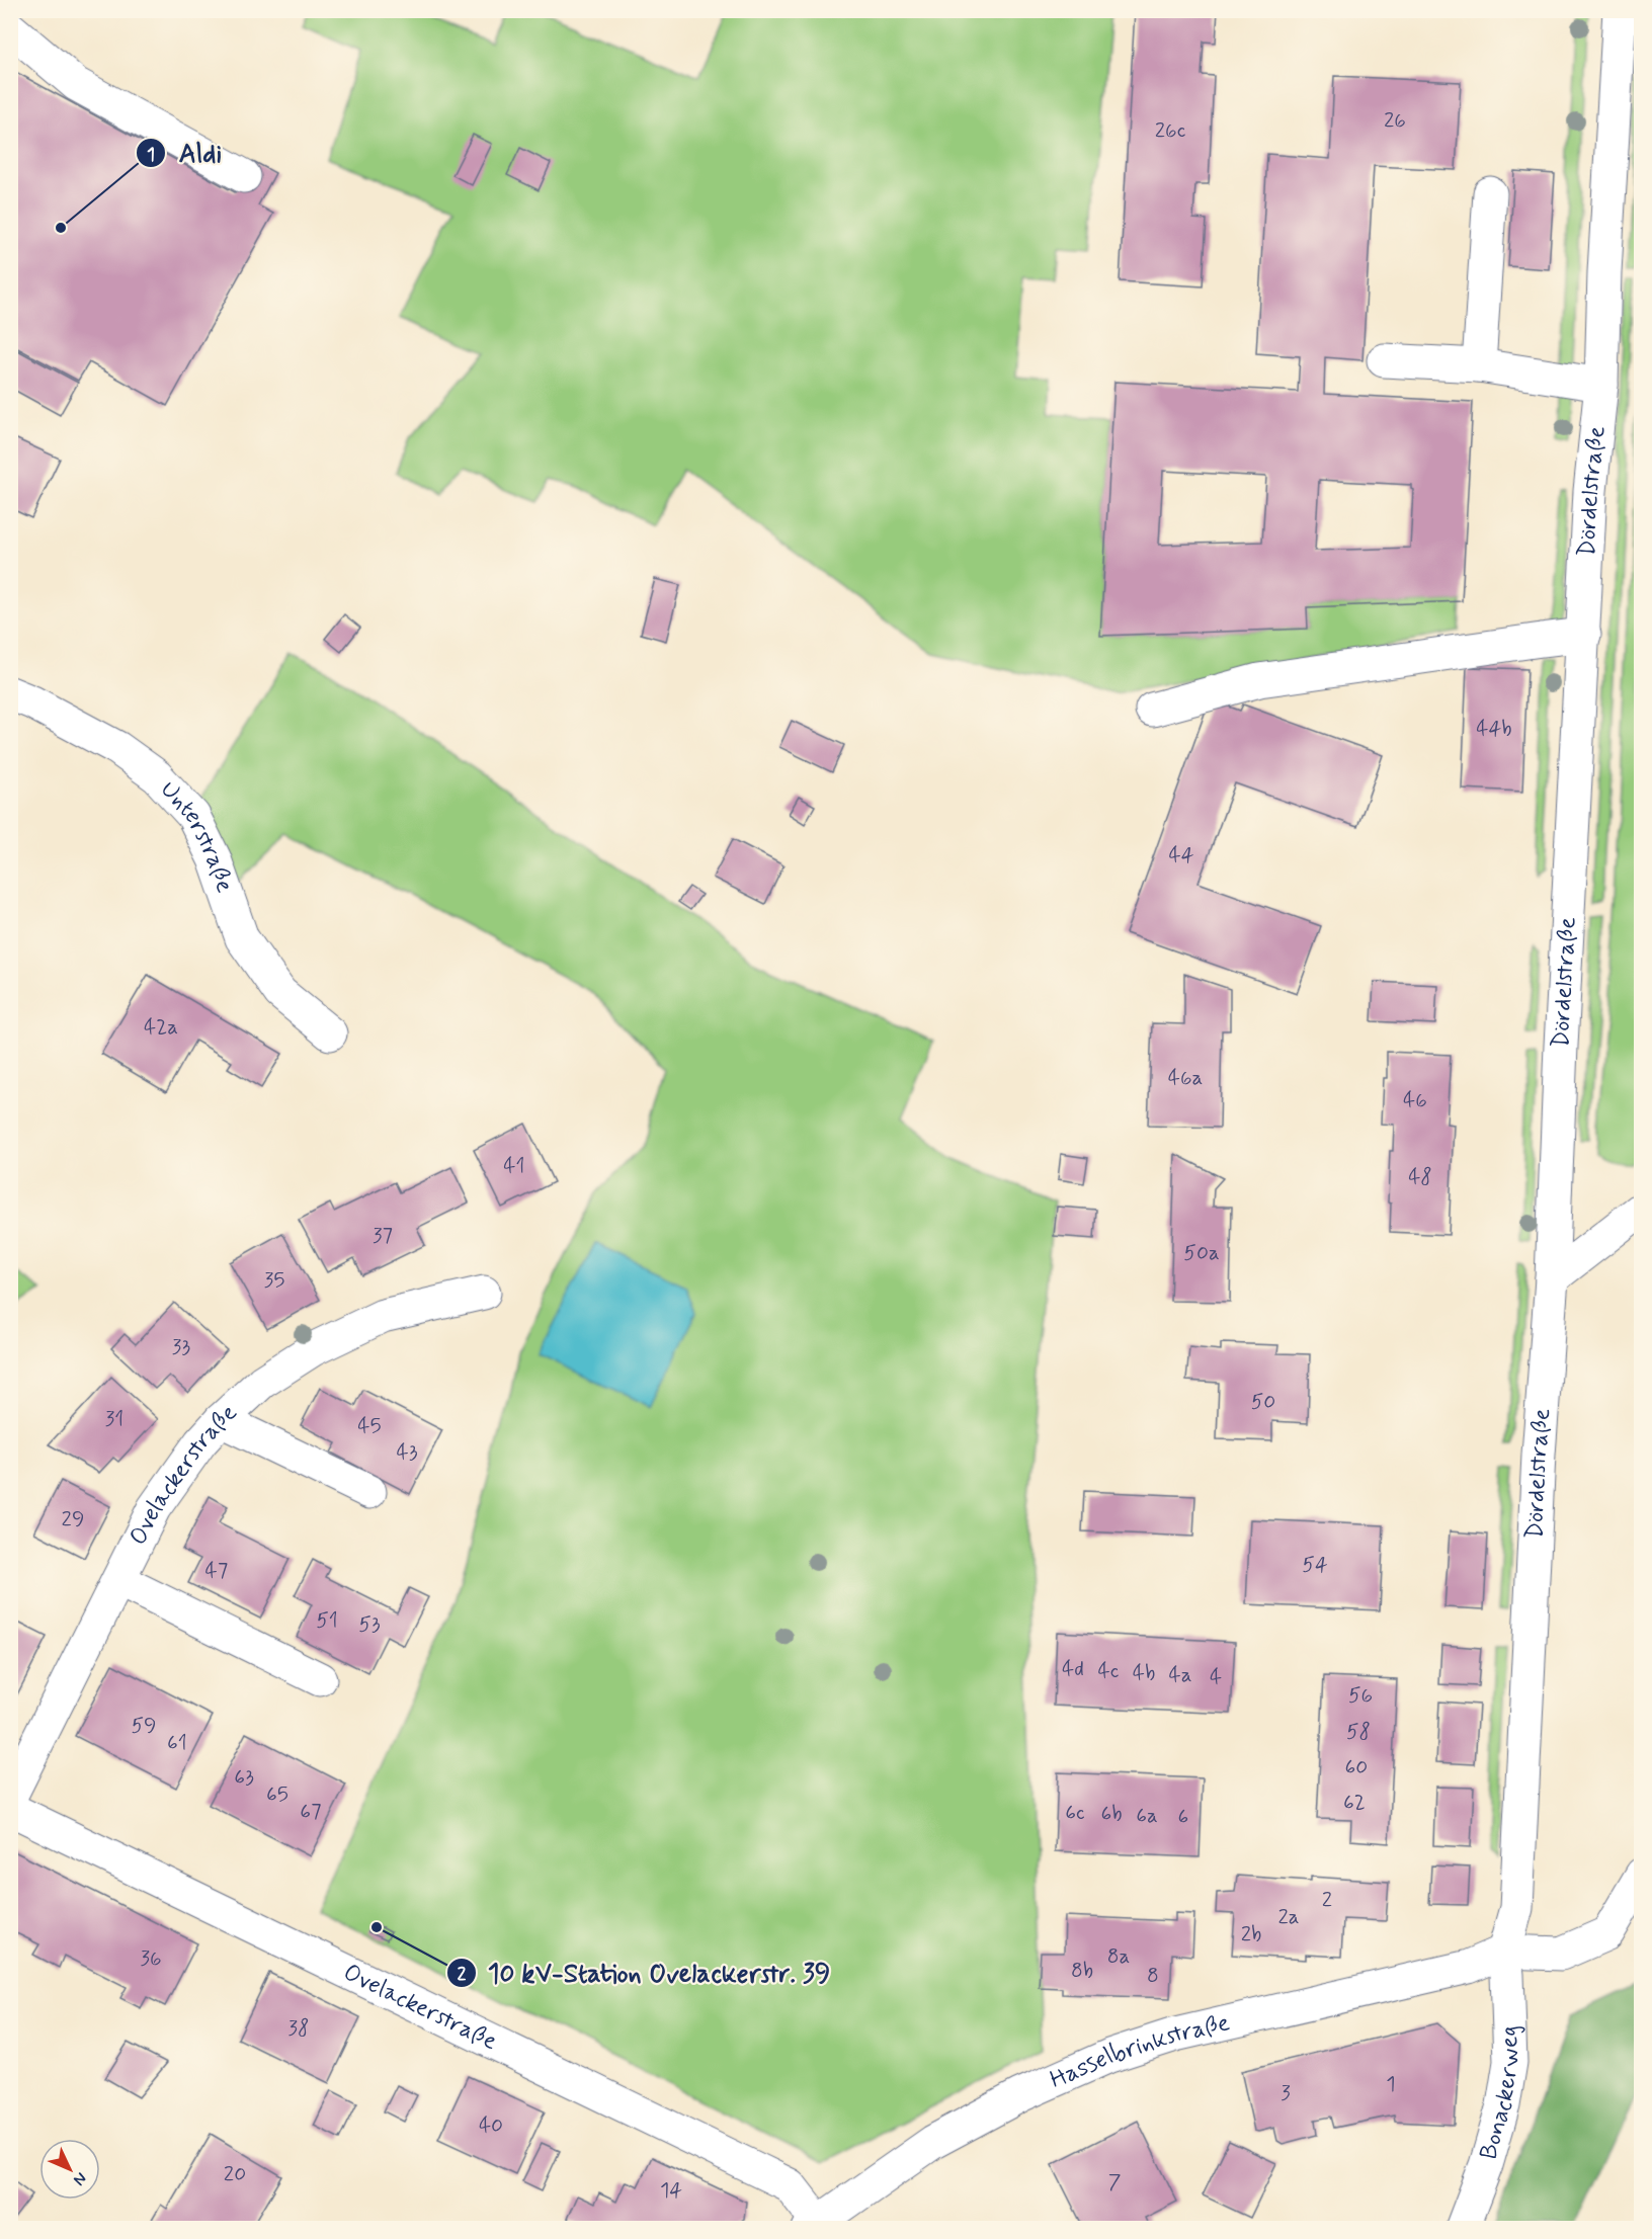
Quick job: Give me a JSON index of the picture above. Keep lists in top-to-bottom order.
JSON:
{
  "streets": {
    "street": [
      "Dördelstraße",
      "Unterstraße",
      "Ovelackerstraße",
      "Hasselbrinkstraße",
      "Bonackerweg"
    ]
  },
  "crossings": [
    ["Dördelstraße", "Hasselbrinkstraße"],
    ["Dördelstraße", "Bonackerweg"],
    ["Ovelackerstraße", "Hasselbrinkstraße"],
    ["Hasselbrinkstraße", "Bonackerweg"]
  ],
  "places": ["Aldi", "10 kV-Station Ovelackerstr. 39"],
  "house_numbers": [
    "26",
    "26c",
    "44b",
    "44",
    "42a",
    "46a",
    "46",
    "41",
    "48",
    "37",
    "50a",
    "35",
    "33",
    "50",
    "31",
    "45",
    "43",
    "29",
    "54",
    "47",
    "51",
    "53",
    "4d",
    "4c",
    "4b",
    "4a",
    "4",
    "56",
    "59",
    "58",
    "61",
    "60",
    "63",
    "65",
    "62",
    "67",
    "6c",
    "6b",
    "6a",
    "6",
    "2",
    "2a",
    "2b",
    "8a",
    "36",
    "8b",
    "8",
    "38",
    "1",
    "3",
    "40",
    "20",
    "7",
    "14"
  ],
  "north": "bottom right"
}
